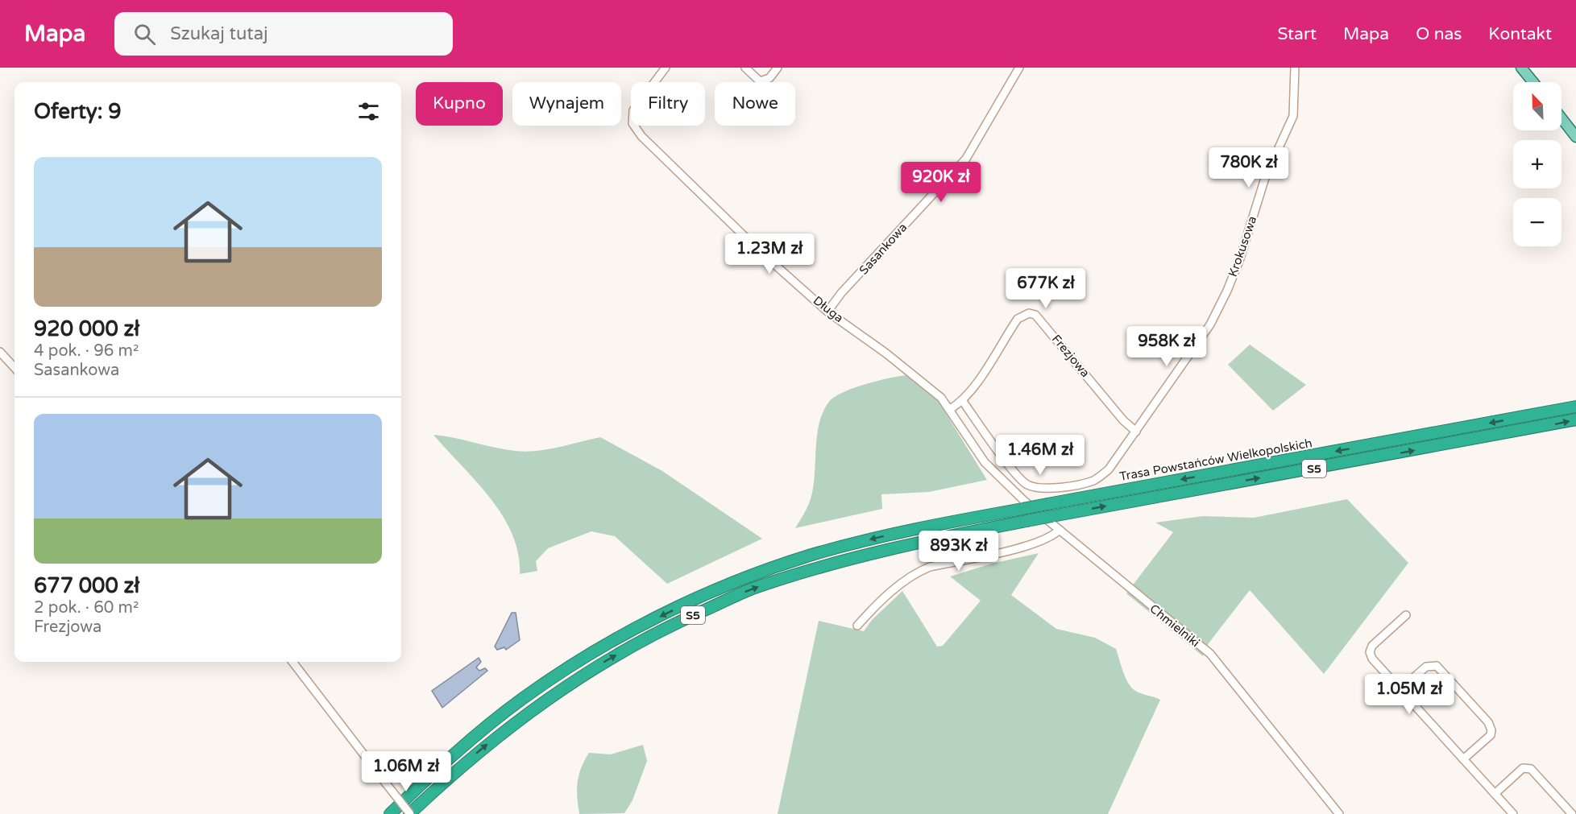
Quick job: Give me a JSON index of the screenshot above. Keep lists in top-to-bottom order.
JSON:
{
  "streets": {
    "highway": ["Trasa Powstańców Wielkopolskich", "S5"],
    "street": [
      "Krokusowa",
      "Sasankowa",
      "Długa",
      "Frezjowa",
      "Chmielniki"
    ]
  },
  "crossings": [
    ["Krokusowa", "Frezjowa"],
    ["Sasankowa", "Długa"],
    ["Długa", "Frezjowa"],
    ["Długa", "Chmielniki"]
  ],
  "north": "top left",
  "page": {
    "header": "Mapa",
    "search": "Szukaj tutaj",
    "nav": [
      "Start",
      "Mapa",
      "O nas",
      "Kontakt"
    ],
    "map_buttons": ["+", "−"],
    "chip": [
      "Kupno",
      "Wynajem",
      "Filtry",
      "Nowe"
    ],
    "heading": "Oferty: 9",
    "list": [
      {
        "name": "920 000 zł",
        "note": "4 pok. · 96 m² · Sasankowa"
      },
      {
        "name": "677 000 zł",
        "note": "2 pok. · 60 m² · Frezjowa"
      }
    ],
    "price": [
      "780K zł",
      "920K zł",
      "1.23M zł",
      "677K zł",
      "958K zł",
      "1.46M zł",
      "893K zł",
      "1.05M zł",
      "1.06M zł"
    ]
  }
}
